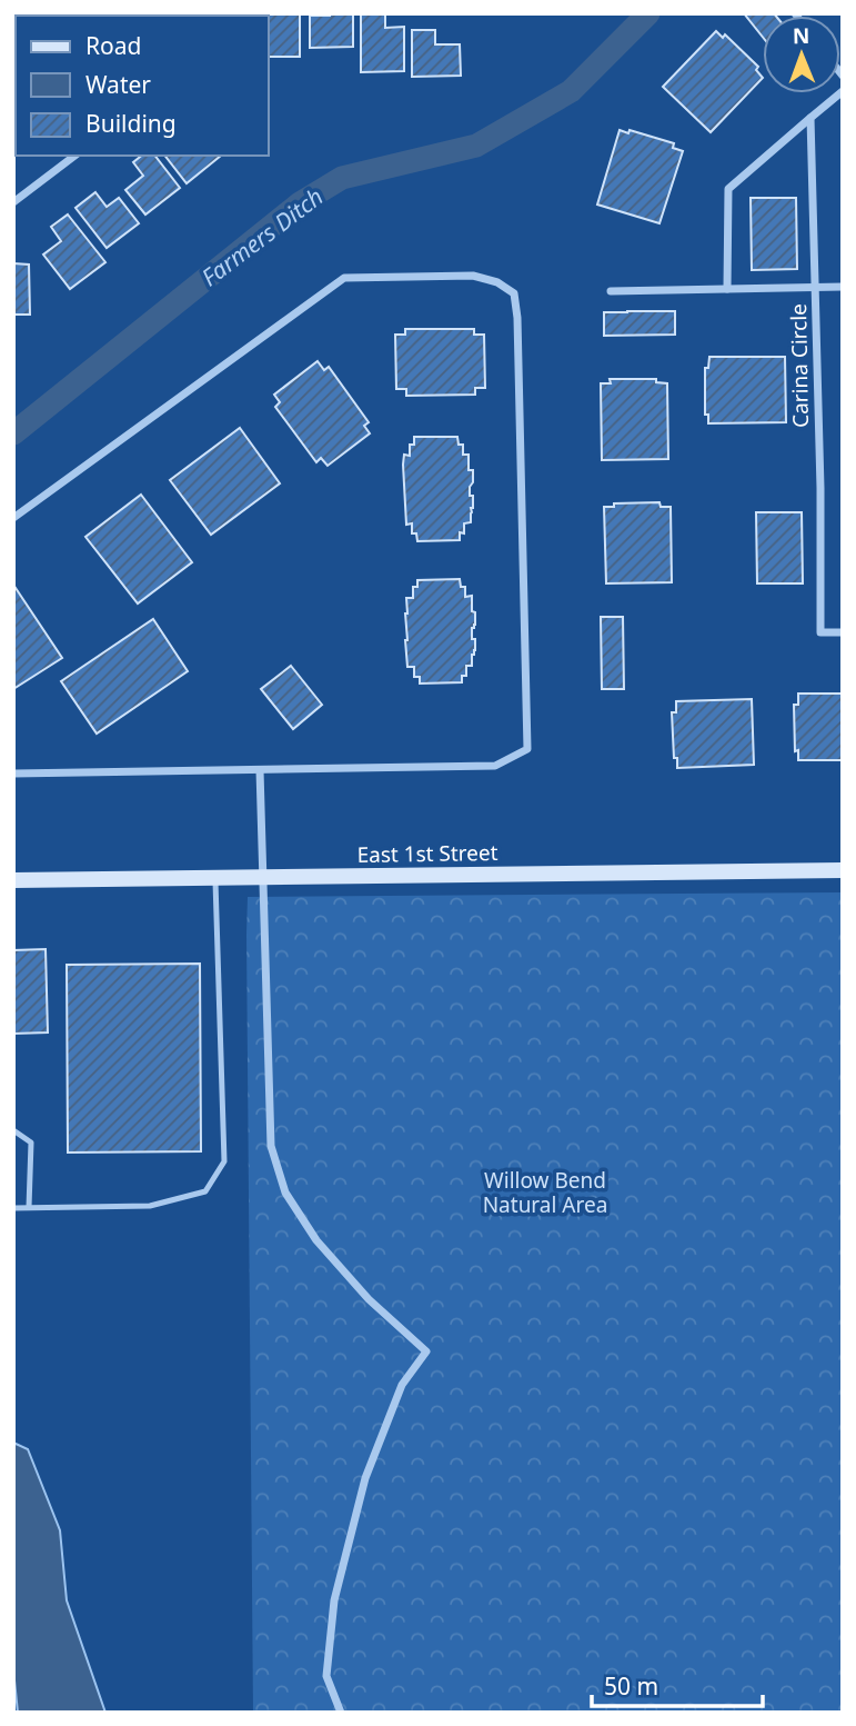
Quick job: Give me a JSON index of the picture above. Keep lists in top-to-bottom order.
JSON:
{
  "streets": {
    "street": ["Carina Circle", "East 1st Street"]
  },
  "water": ["Farmers Ditch"],
  "parks": ["Willow Bend Natural Area"],
  "legend": ["Road", "Water", "Building"],
  "scale_bar": "50 m",
  "north": "top"
}
